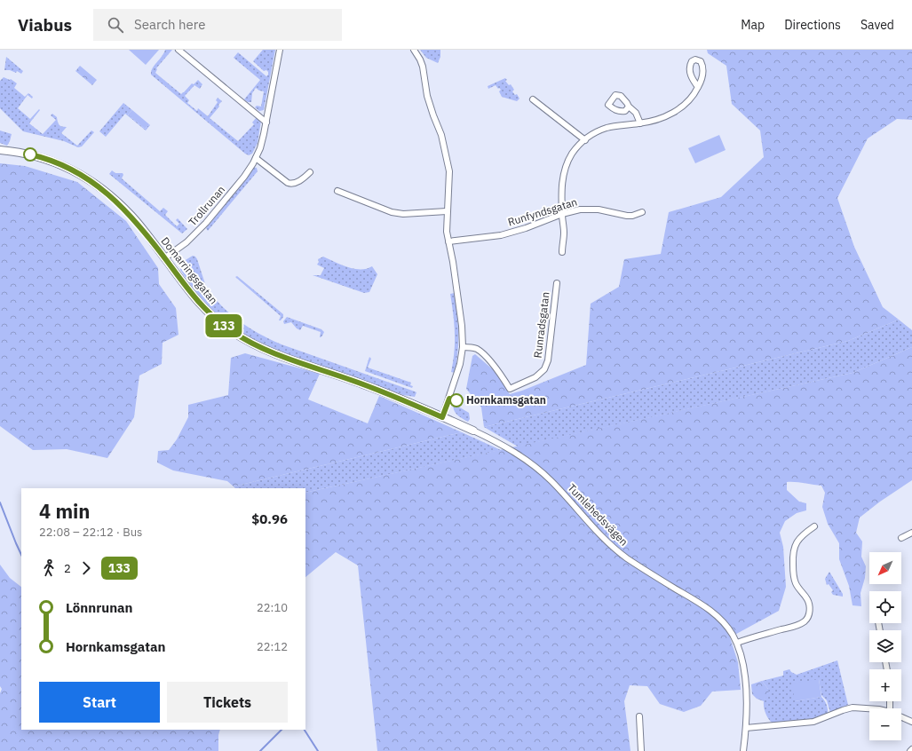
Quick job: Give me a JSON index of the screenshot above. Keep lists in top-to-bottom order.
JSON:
{
  "streets": {
    "street": [
      "Trollrunan",
      "Runfyndsgatan",
      "Domarringsgatan",
      "Runradsgatan",
      "Tumlehedsvägen"
    ]
  },
  "crossings": [
    ["Trollrunan", "Domarringsgatan"],
    ["Domarringsgatan", "Tumlehedsvägen"]
  ],
  "places": ["Hornkamsgatan"],
  "lines": ["bus line 133"],
  "north": "bottom left",
  "page": {
    "header": "Viabus",
    "search": "Search here",
    "nav": ["Map", "Directions", "Saved"],
    "on_map": "133",
    "heading": ["4 min", "22:08 – 22:12 · Bus", "$0.96"],
    "legs": ["2", "133"],
    "map_buttons": ["+", "−"],
    "list": [
      {
        "name": "Lönnrunan",
        "value": "22:10"
      },
      {
        "name": "Hornkamsgatan",
        "value": "22:12"
      }
    ],
    "buttons": ["Start", "Tickets"]
  }
}
